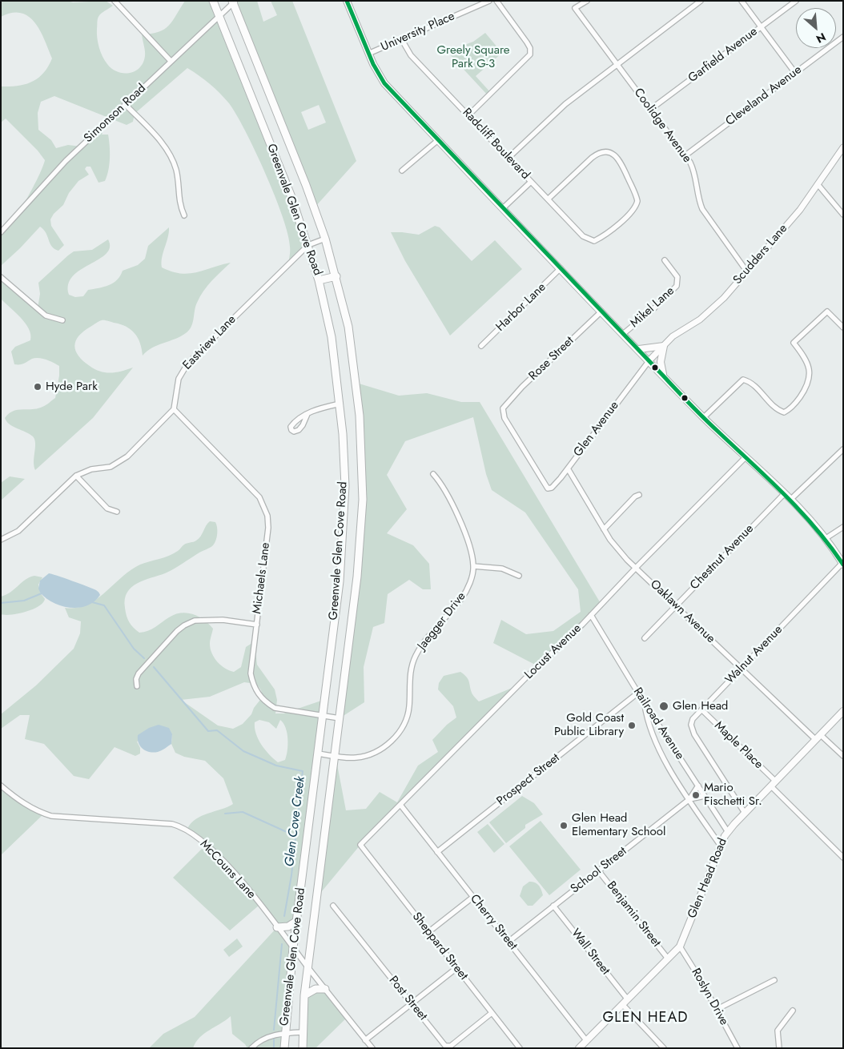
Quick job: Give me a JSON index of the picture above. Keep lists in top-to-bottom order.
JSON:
{
  "streets": {
    "main road": ["Greenvale Glen Cove Road", "Glen Head Road"],
    "street": [
      "University Place",
      "Garfield Avenue",
      "Cleveland Avenue",
      "Simonson Road",
      "Coolidge Avenue",
      "Radcliff Boulevard",
      "Scudders Lane",
      "Harbor Lane",
      "Mikel Lane",
      "Eastview Lane",
      "Rose Street",
      "Glen Avenue",
      "Chestnut Avenue",
      "Michaels Lane",
      "Oaklawn Avenue",
      "Jaegger Drive",
      "Locust Avenue",
      "Walnut Avenue",
      "Railroad Avenue",
      "Maple Place",
      "Prospect Street",
      "McCouns Lane",
      "School Street",
      "Benjamin Street",
      "Cherry Street",
      "Sheppard Street",
      "Wall Street",
      "Roslyn Drive",
      "Post Street"
    ]
  },
  "crossings": [
    ["University Place", "Radcliff Boulevard"],
    ["Garfield Avenue", "Coolidge Avenue"],
    ["Cleveland Avenue", "Coolidge Avenue"],
    ["Simonson Road", "Greenvale Glen Cove Road"],
    ["Coolidge Avenue", "Scudders Lane"],
    ["Greenvale Glen Cove Road", "Eastview Lane"],
    ["Greenvale Glen Cove Road", "Michaels Lane"],
    ["Greenvale Glen Cove Road", "Jaegger Drive"],
    ["Greenvale Glen Cove Road", "McCouns Lane"],
    ["Scudders Lane", "Glen Avenue"],
    ["Eastview Lane", "Michaels Lane"],
    ["Rose Street", "Glen Avenue"],
    ["Glen Avenue", "Oaklawn Avenue"],
    ["Chestnut Avenue", "Oaklawn Avenue"],
    ["Oaklawn Avenue", "Locust Avenue"],
    ["Oaklawn Avenue", "Walnut Avenue"],
    ["Oaklawn Avenue", "Glen Head Road"],
    ["Locust Avenue", "Railroad Avenue"],
    ["Locust Avenue", "Cherry Street"],
    ["Locust Avenue", "Sheppard Street"],
    ["Walnut Avenue", "Maple Place"],
    ["Walnut Avenue", "Glen Head Road"],
    ["Railroad Avenue", "Prospect Street"],
    ["Railroad Avenue", "School Street"],
    ["Railroad Avenue", "Glen Head Road"],
    ["Maple Place", "Glen Head Road"],
    ["Prospect Street", "Cherry Street"],
    ["School Street", "Benjamin Street"],
    ["School Street", "Cherry Street"],
    ["School Street", "Wall Street"],
    ["Glen Head Road", "Benjamin Street"],
    ["Glen Head Road", "Cherry Street"],
    ["Glen Head Road", "Wall Street"],
    ["Glen Head Road", "Roslyn Drive"],
    ["Sheppard Street", "Post Street"]
  ],
  "districts": ["GLEN HEAD"],
  "water": ["Glen Cove Creek"],
  "parks": ["Greely Square Park G-3"],
  "places": [
    "Hyde Park",
    "Glen Head",
    "Gold Coast Public Library",
    "Mario Fischetti Sr.",
    "Glen Head Elementary School"
  ],
  "north": "bottom right"
}
